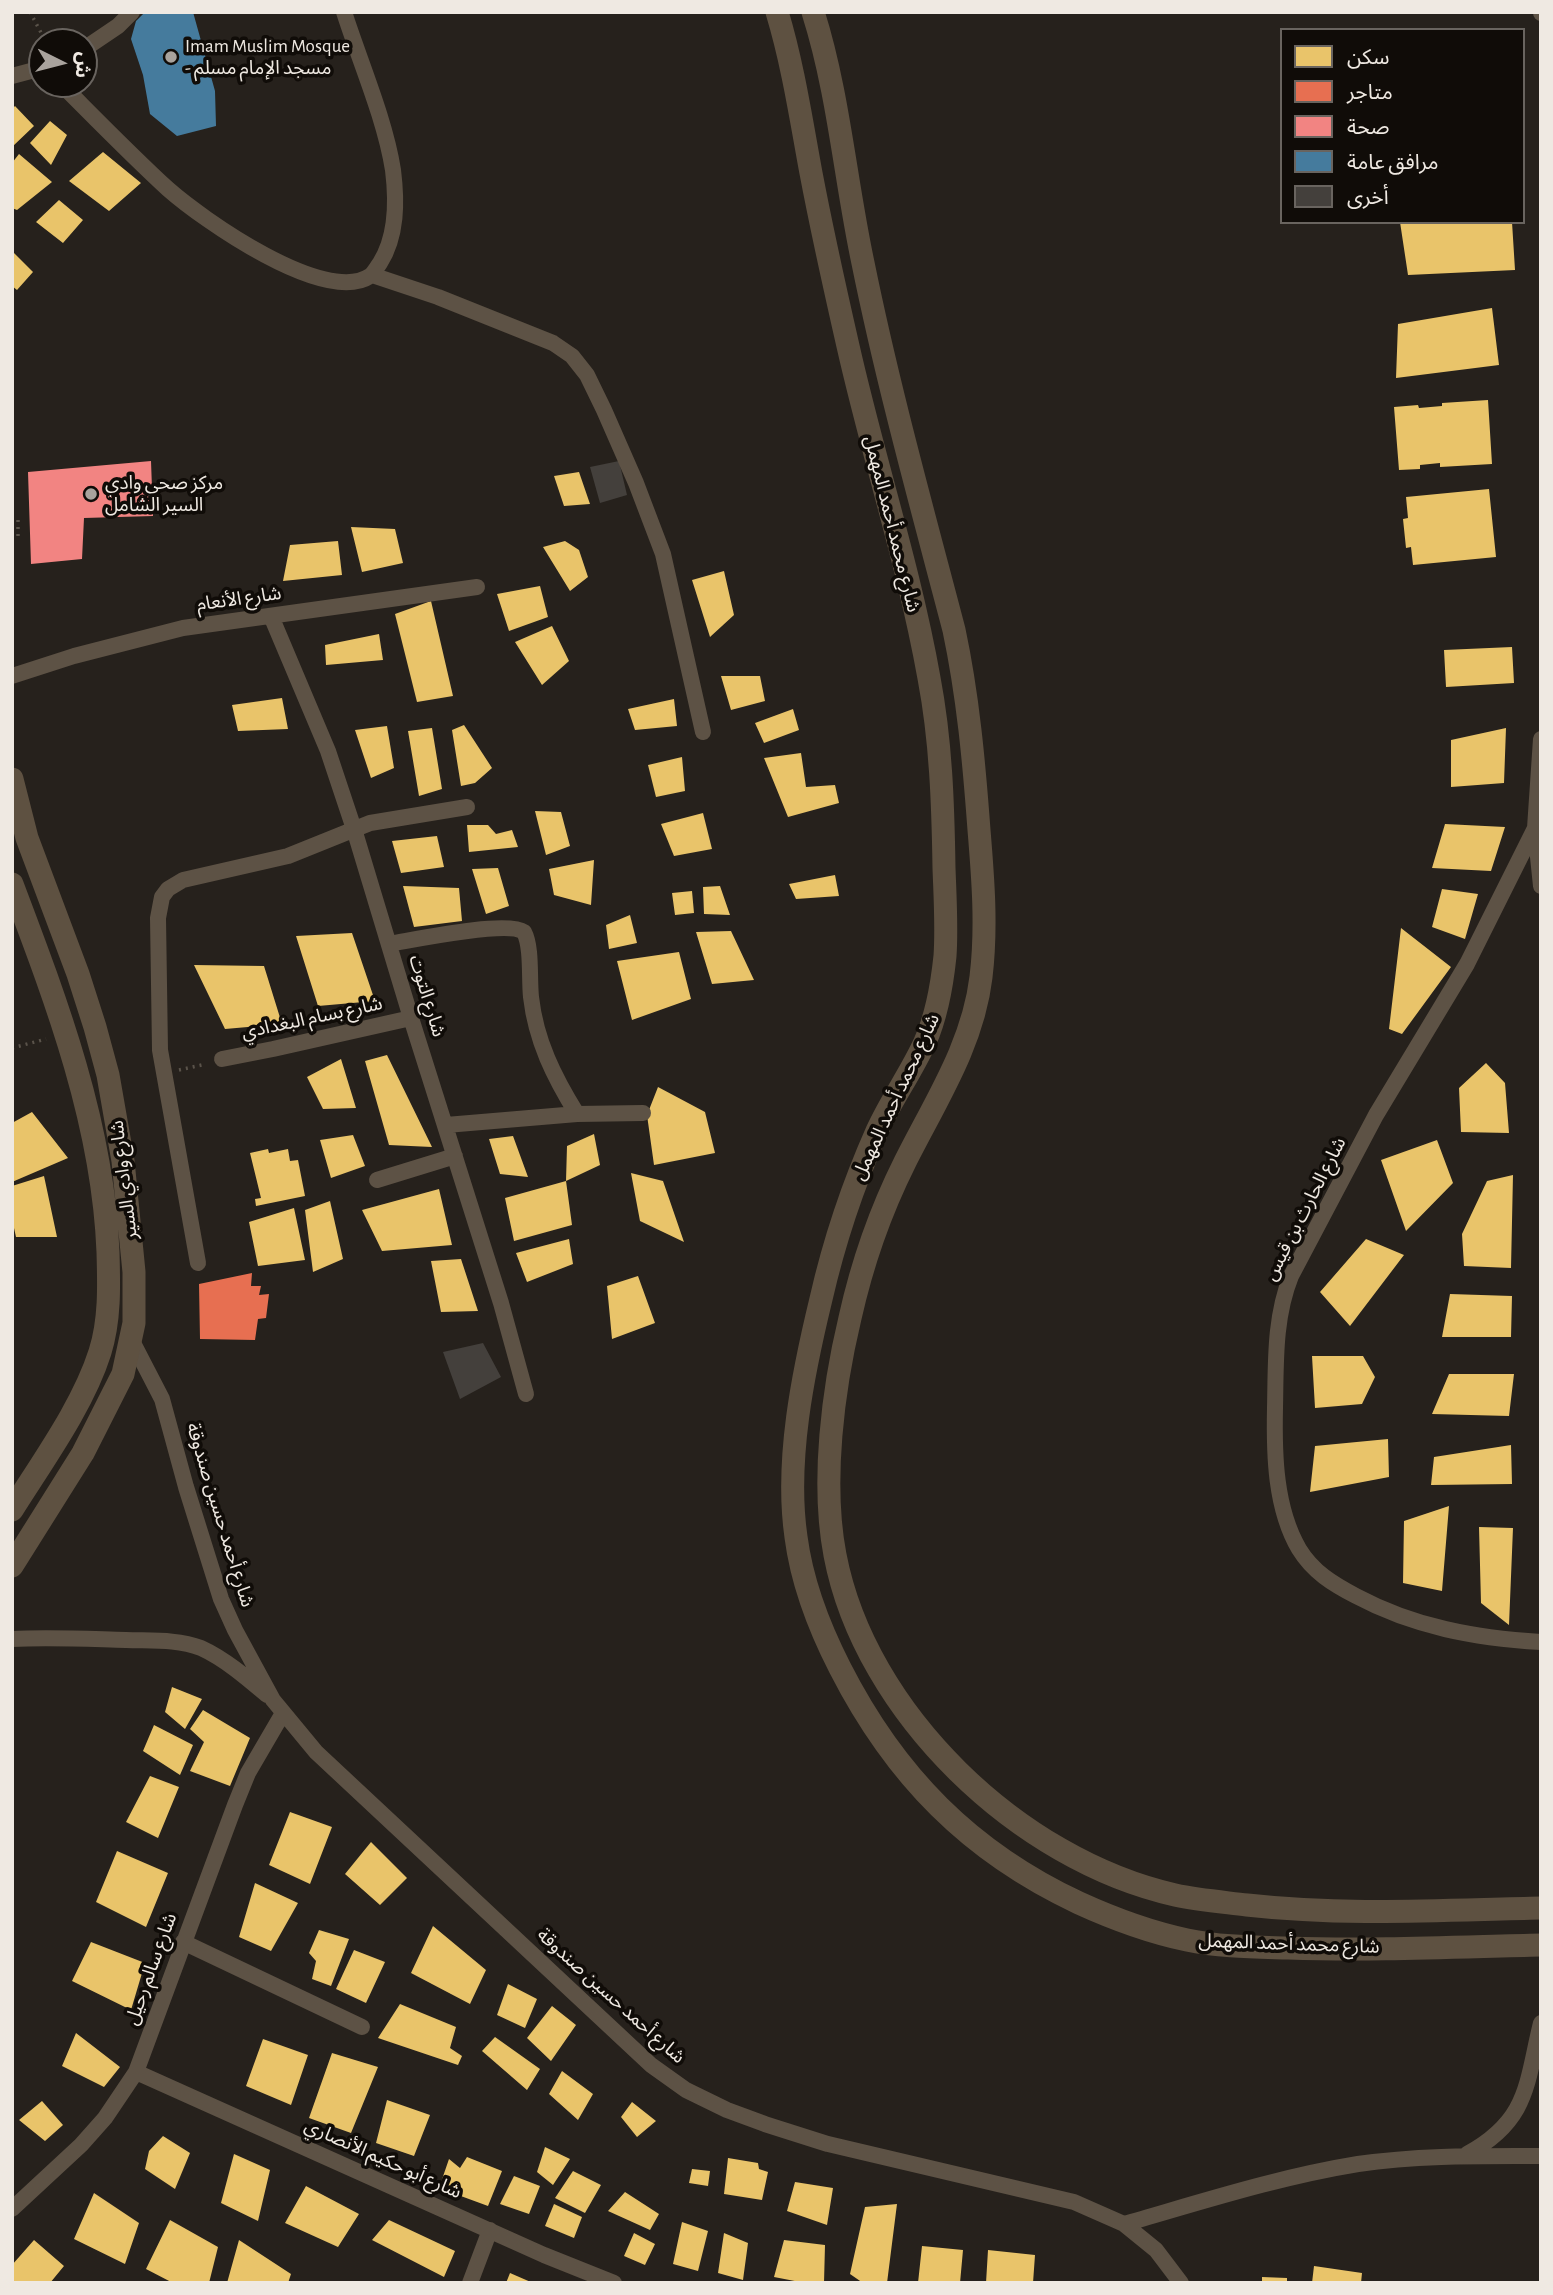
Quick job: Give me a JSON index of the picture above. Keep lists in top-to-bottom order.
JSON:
{
  "streets": {
    "main road": ["شارع محمد أحمد المهمل", "شارع وادي السير"],
    "street": [
      "شارع الأنعام",
      "شارع التوت",
      "شارع بسام البغدادي",
      "شارع الحارث بن قيس",
      "شارع أحمد حسين صندوقة",
      "شارع سالم رحيل",
      "شارع أبو حكيم الأنصاري"
    ]
  },
  "crossings": [
    ["شارع الأنعام", "شارع التوت"],
    ["شارع التوت", "شارع بسام البغدادي"],
    ["شارع وادي السير", "شارع أحمد حسين صندوقة"],
    ["شارع أحمد حسين صندوقة", "شارع سالم رحيل"],
    ["شارع سالم رحيل", "شارع أبو حكيم الأنصاري"]
  ],
  "places": ["Imam Muslim Mosque - مسجد الإمام مسلم", "مركز صحي وادي السير الشامل"],
  "legend": [
    "سكن",
    "متاجر",
    "صحة",
    "مرافق عامة",
    "أخرى"
  ],
  "north": "right"
}
